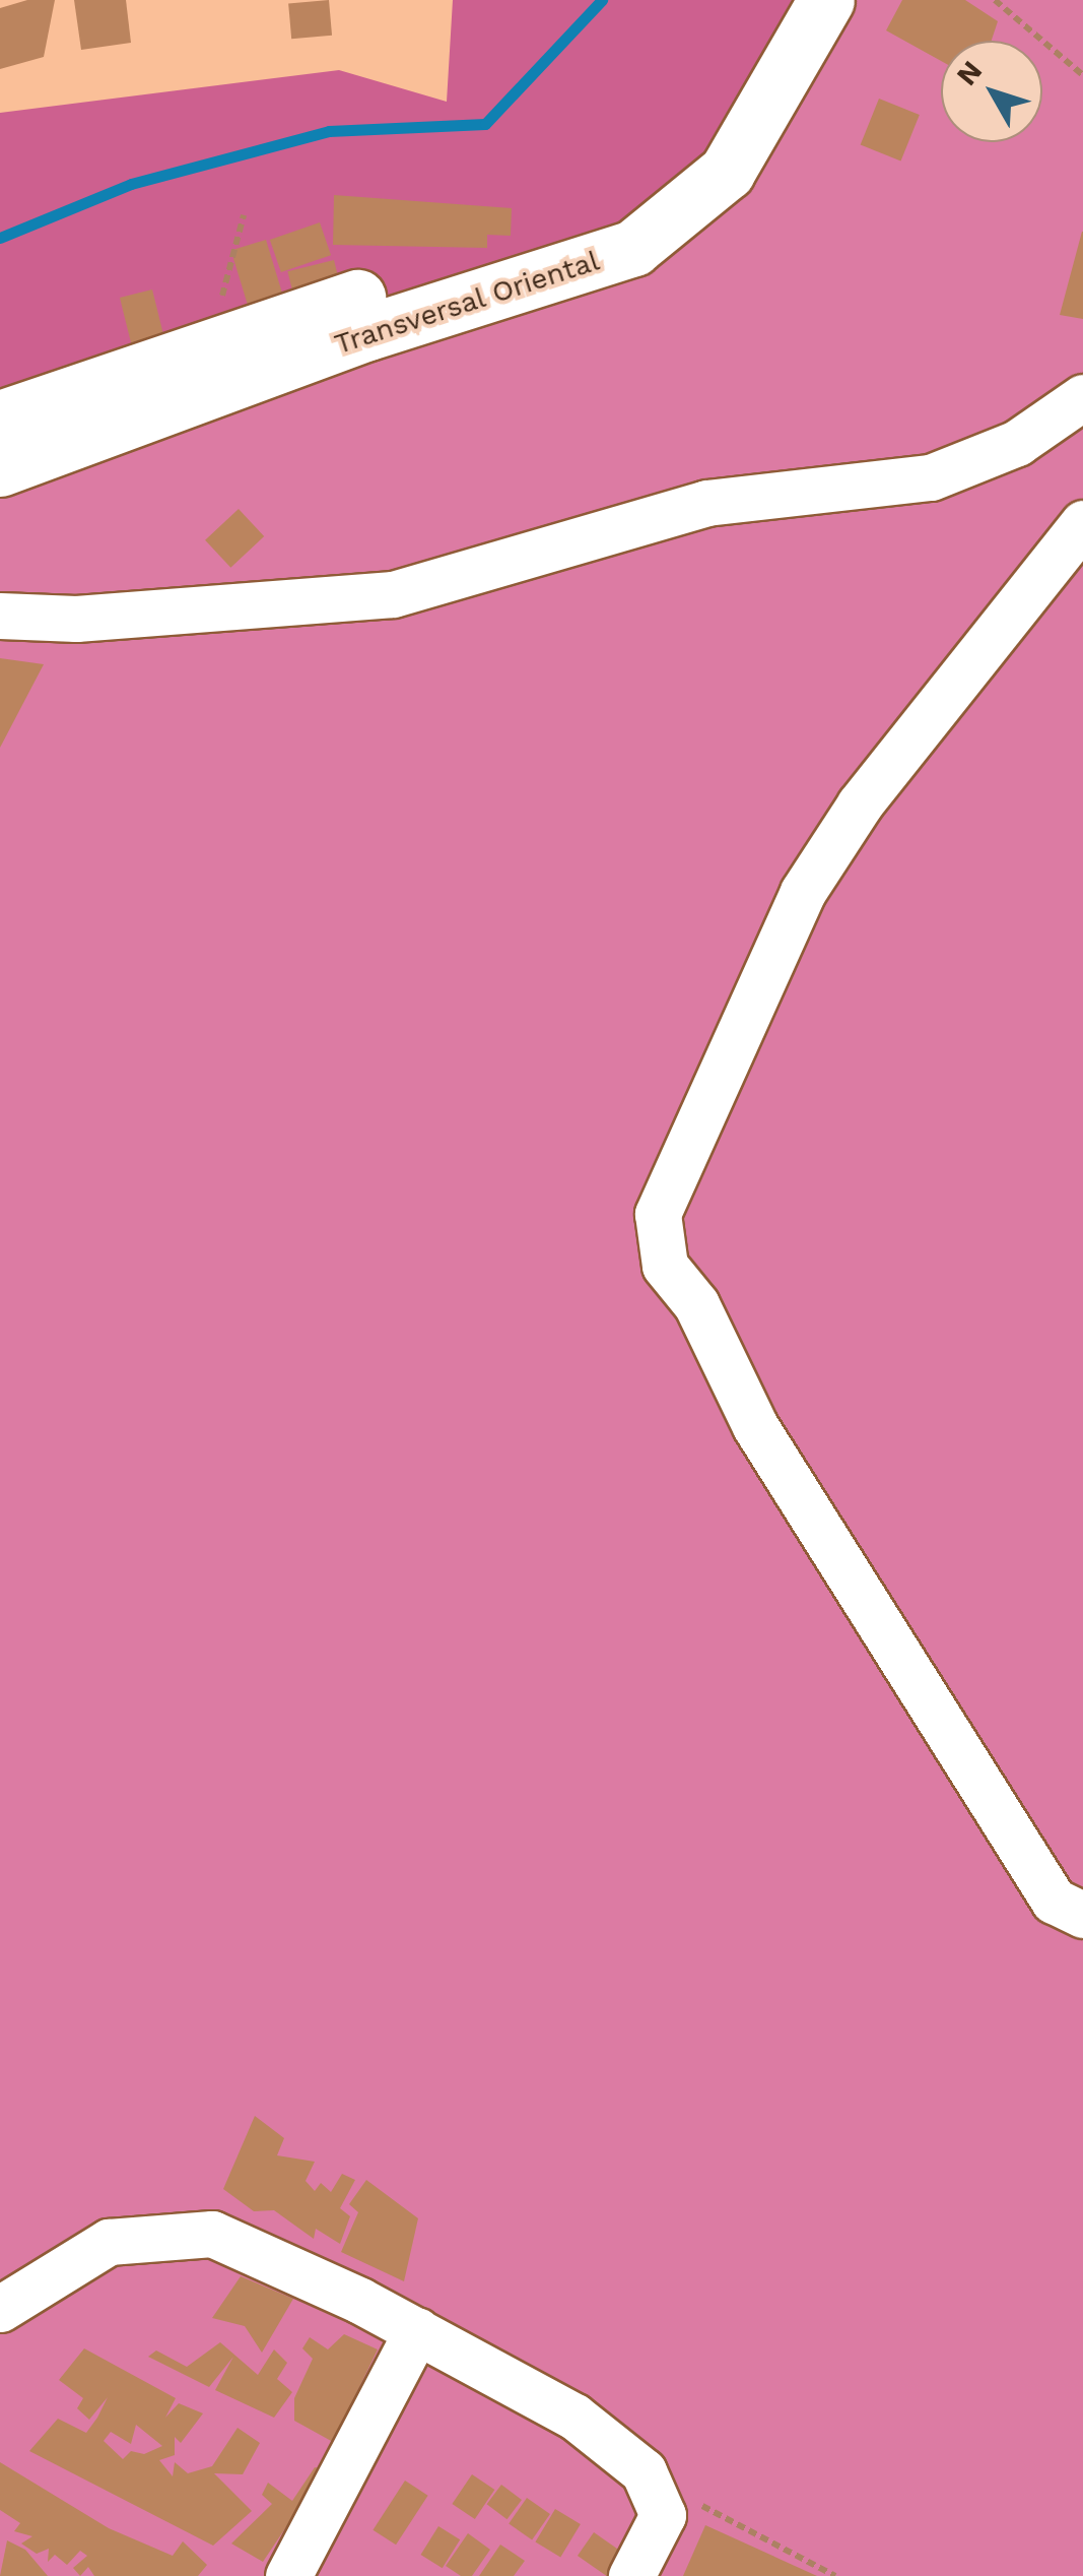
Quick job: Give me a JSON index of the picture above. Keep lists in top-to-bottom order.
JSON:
{
  "streets": {
    "main road": ["Transversal Oriental"]
  },
  "north": "top left"
}
